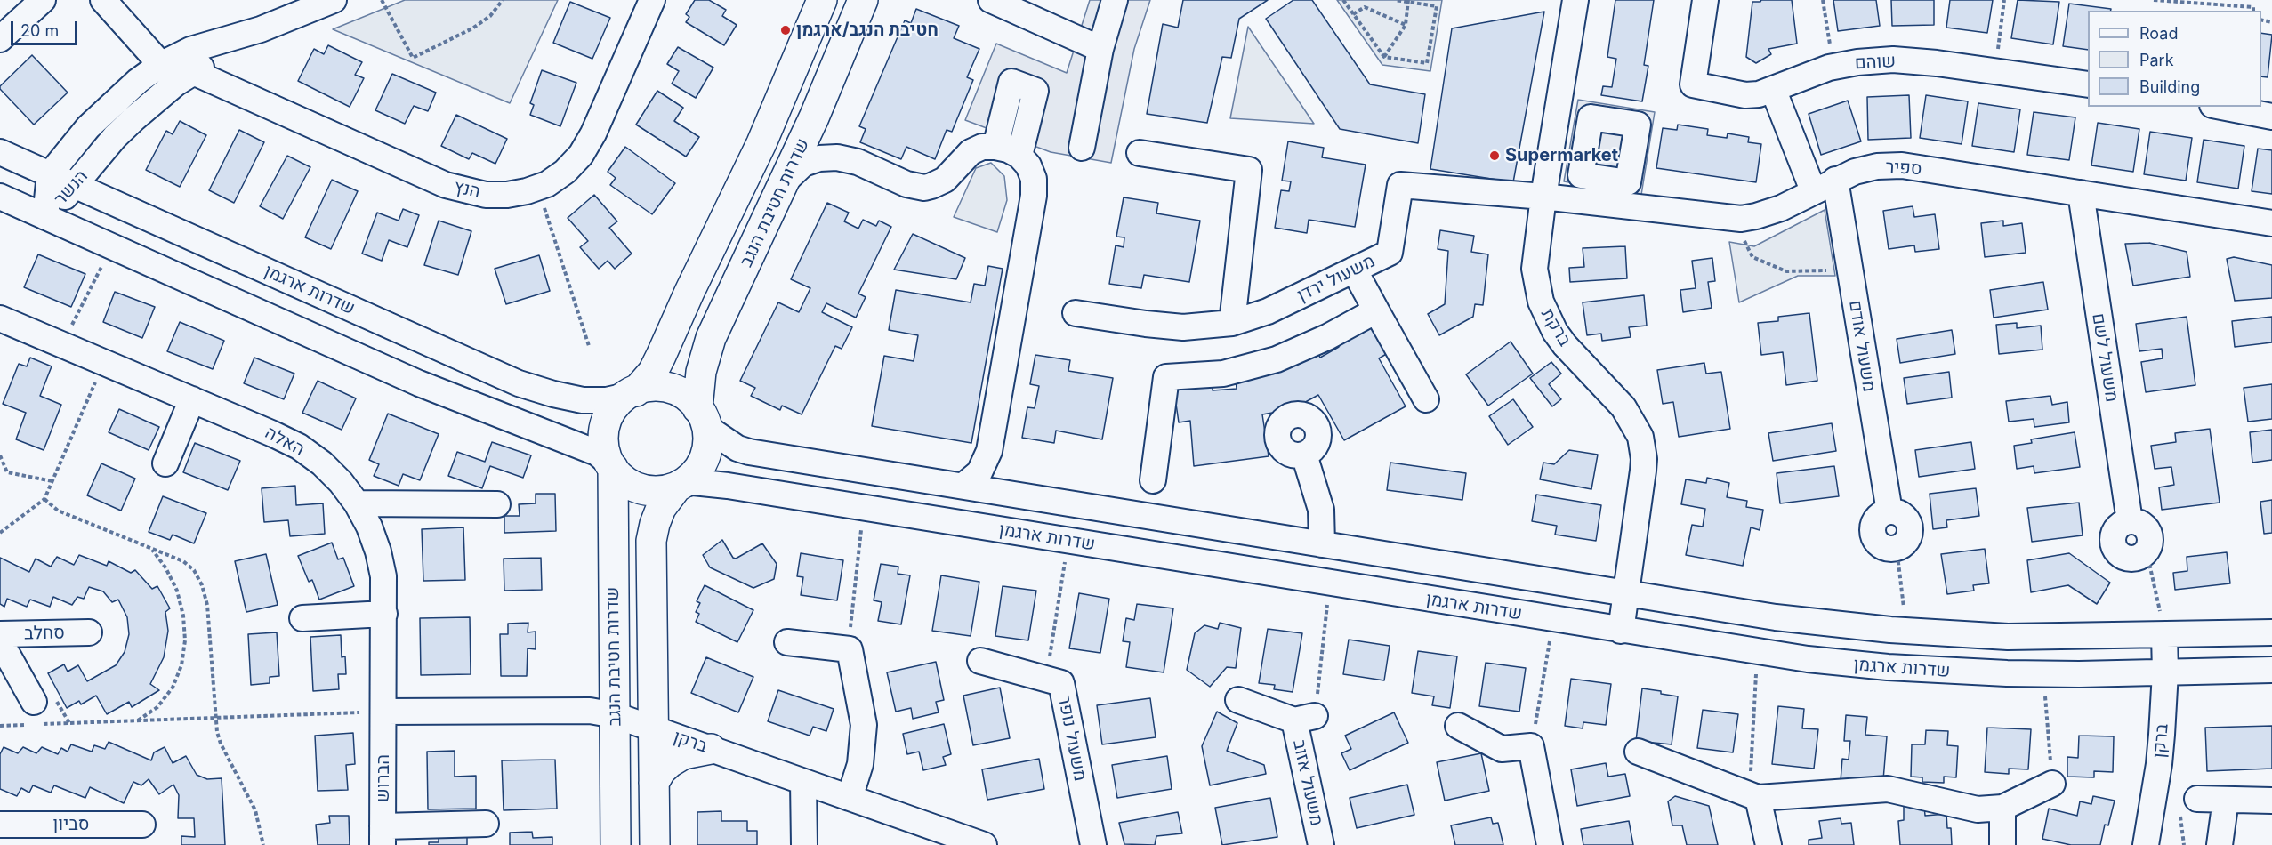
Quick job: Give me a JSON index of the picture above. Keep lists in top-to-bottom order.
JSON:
{
  "streets": {
    "main road": ["שדרות חטיבת הנגב"],
    "street": [
      "שוהם",
      "ספיר",
      "הנשר",
      "הנץ",
      "משעול ירדן",
      "שדרות ארגמן",
      "ברקת",
      "משעול אודם",
      "משעול לשם",
      "האלה",
      "סחלב",
      "משעול נופר",
      "ברקן",
      "הברוש",
      "משעול אזוב",
      "סביון"
    ]
  },
  "crossings": [
    ["ספיר", "משעול ירדן"],
    ["ספיר", "ברקת"],
    ["ספיר", "משעול אודם"],
    ["ספיר", "משעול לשם"],
    ["הנשר", "הנץ"],
    ["הנשר", "שדרות ארגמן"],
    ["שדרות חטיבת הנגב", "שדרות ארגמן"],
    ["שדרות חטיבת הנגב", "ברקן"],
    ["משעול ירדן", "ברקת"],
    ["שדרות ארגמן", "ברקת"],
    ["שדרות ארגמן", "ברקן"],
    ["האלה", "ברקן"],
    ["האלה", "הברוש"],
    ["ברקן", "הברוש"]
  ],
  "places": ["חטיבת הנגב/ארגמן", "Supermarket"],
  "legend": ["Road", "Park", "Building"],
  "scale_bar": "20 m"
}
